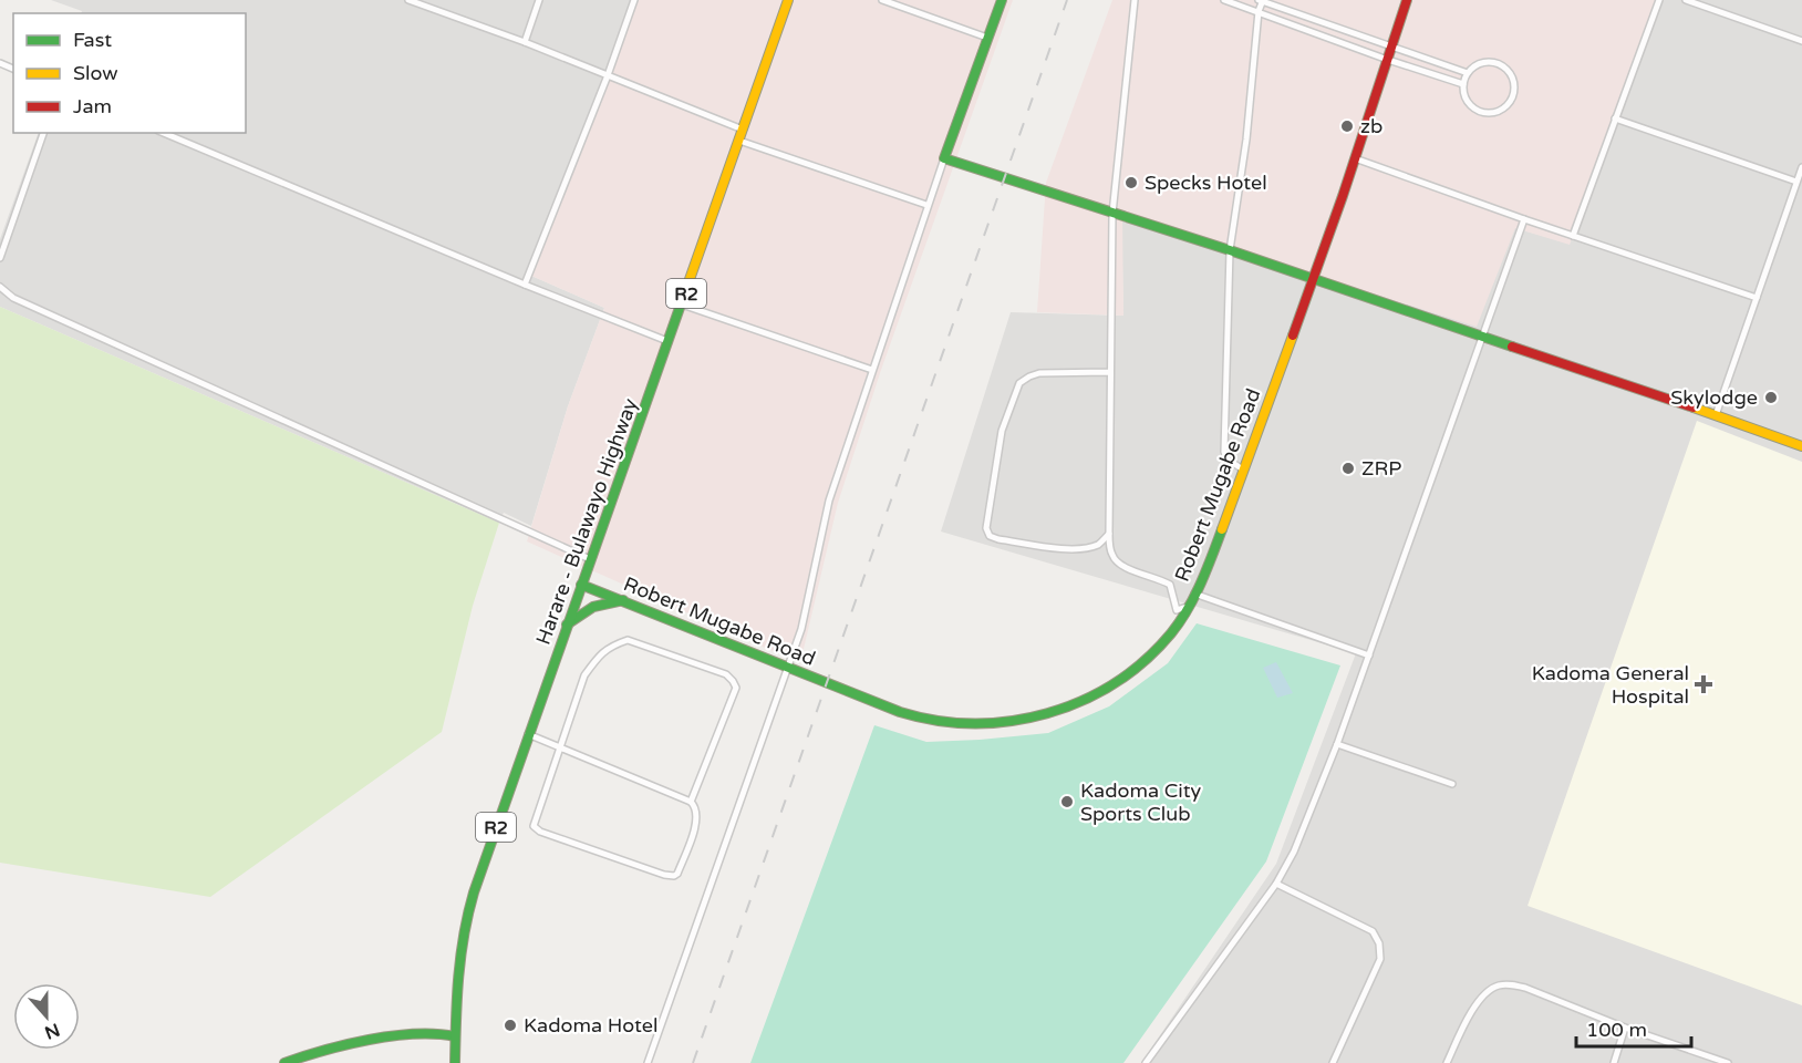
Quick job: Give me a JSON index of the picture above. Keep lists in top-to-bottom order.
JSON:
{
  "streets": {
    "main road": ["R2", "Robert Mugabe Road", "Harare - Bulawayo Highway"]
  },
  "crossings": [
    ["Robert Mugabe Road", "Harare - Bulawayo Highway"]
  ],
  "places": {
    "other": [
      "zb",
      "Specks Hotel",
      "Skylodge",
      "ZRP",
      "Kadoma City Sports Club",
      "Kadoma Hotel"
    ],
    "health": ["Kadoma General Hospital"]
  },
  "legend": ["Fast", "Slow", "Jam"],
  "scale_bar": "100 m",
  "north": "bottom"
}
